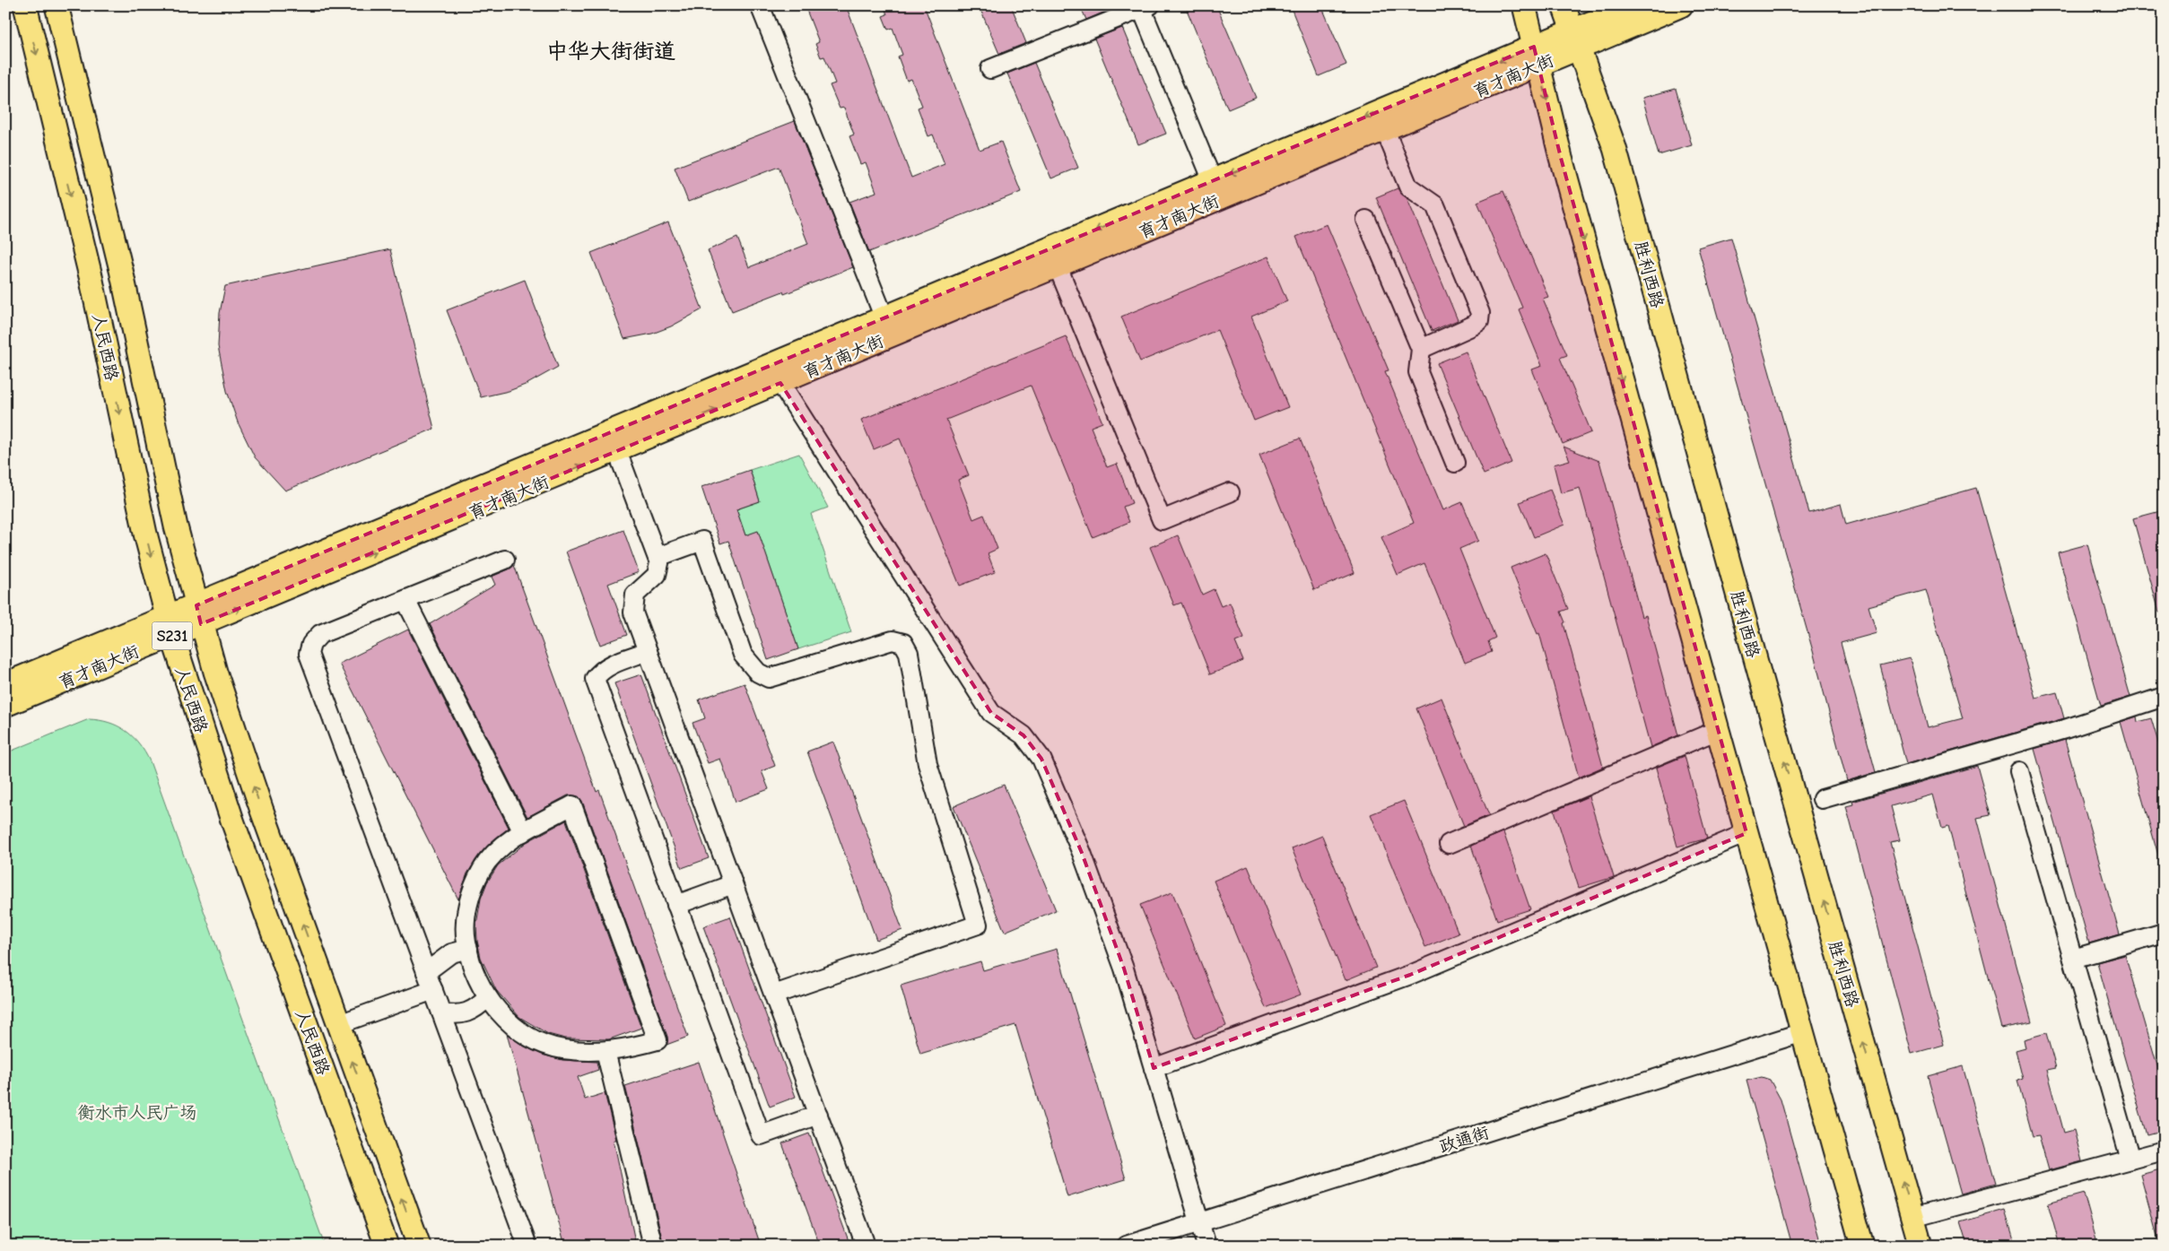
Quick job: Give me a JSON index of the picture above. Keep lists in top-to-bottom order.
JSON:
{
  "streets": {
    "main road": [
      "育才南大街",
      "胜利西路",
      "人民西路",
      "S231"
    ],
    "street": ["政通街"]
  },
  "crossings": [
    ["育才南大街", "胜利西路"],
    ["育才南大街", "人民西路"]
  ],
  "districts": ["中华大街街道"],
  "parks": ["衡水市人民广场"]
}
